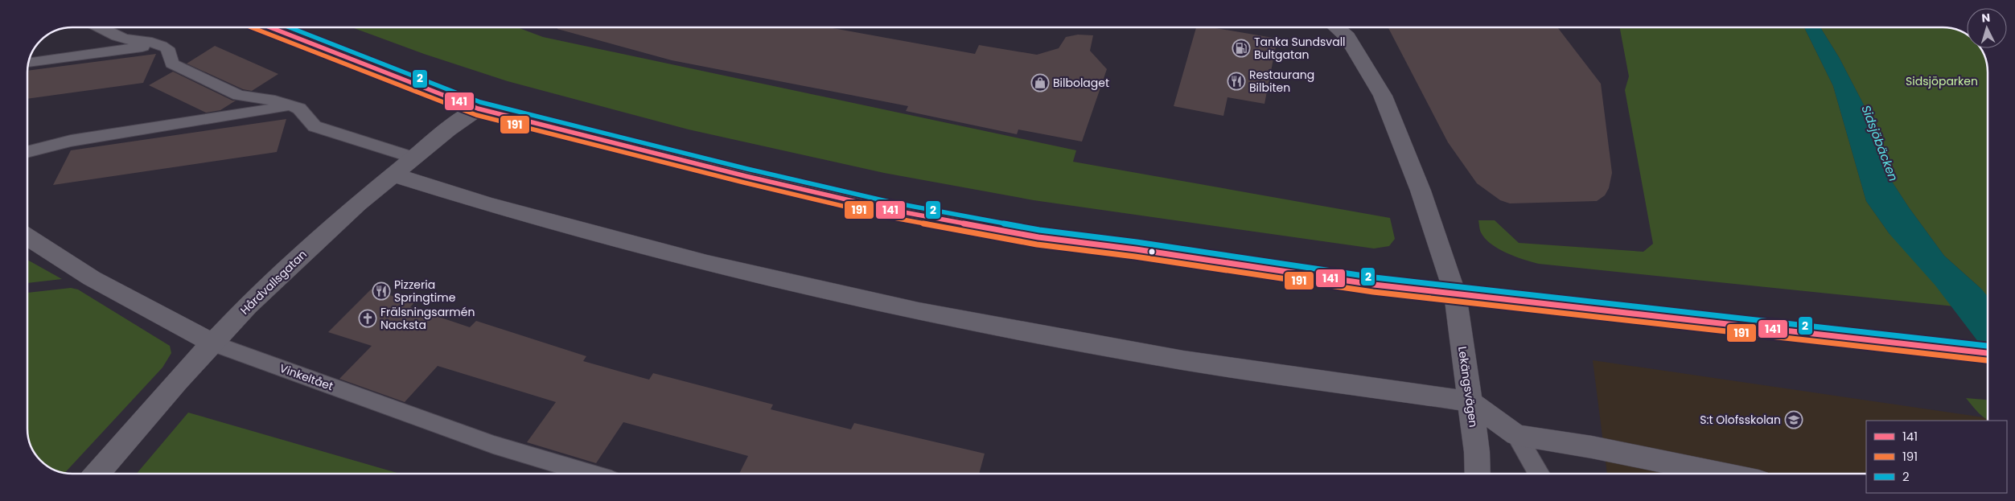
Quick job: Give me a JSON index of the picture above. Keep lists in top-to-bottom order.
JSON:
{
  "streets": {
    "street": ["Hårdvallsgatan", "Vinkeltået", "Lekängsvägen"]
  },
  "crossings": [
    ["Hårdvallsgatan", "Vinkeltået"]
  ],
  "water": ["Sidsjöbäcken"],
  "parks": ["Sidsjöparken"],
  "places": {
    "fuel station": ["Tanka Sundsvall Bultgatan"],
    "restaurant": ["Restaurang Bilbiten", "Pizzeria Springtime"],
    "shop": ["Bilbolaget"],
    "church": ["Frälsningsarmén Nacksta"],
    "school or university": ["S:t Olofsskolan"]
  },
  "lines": ["transit line 141", "transit line 191", "transit line 2"],
  "legend": ["141", "191", "2"],
  "north": "top"
}
